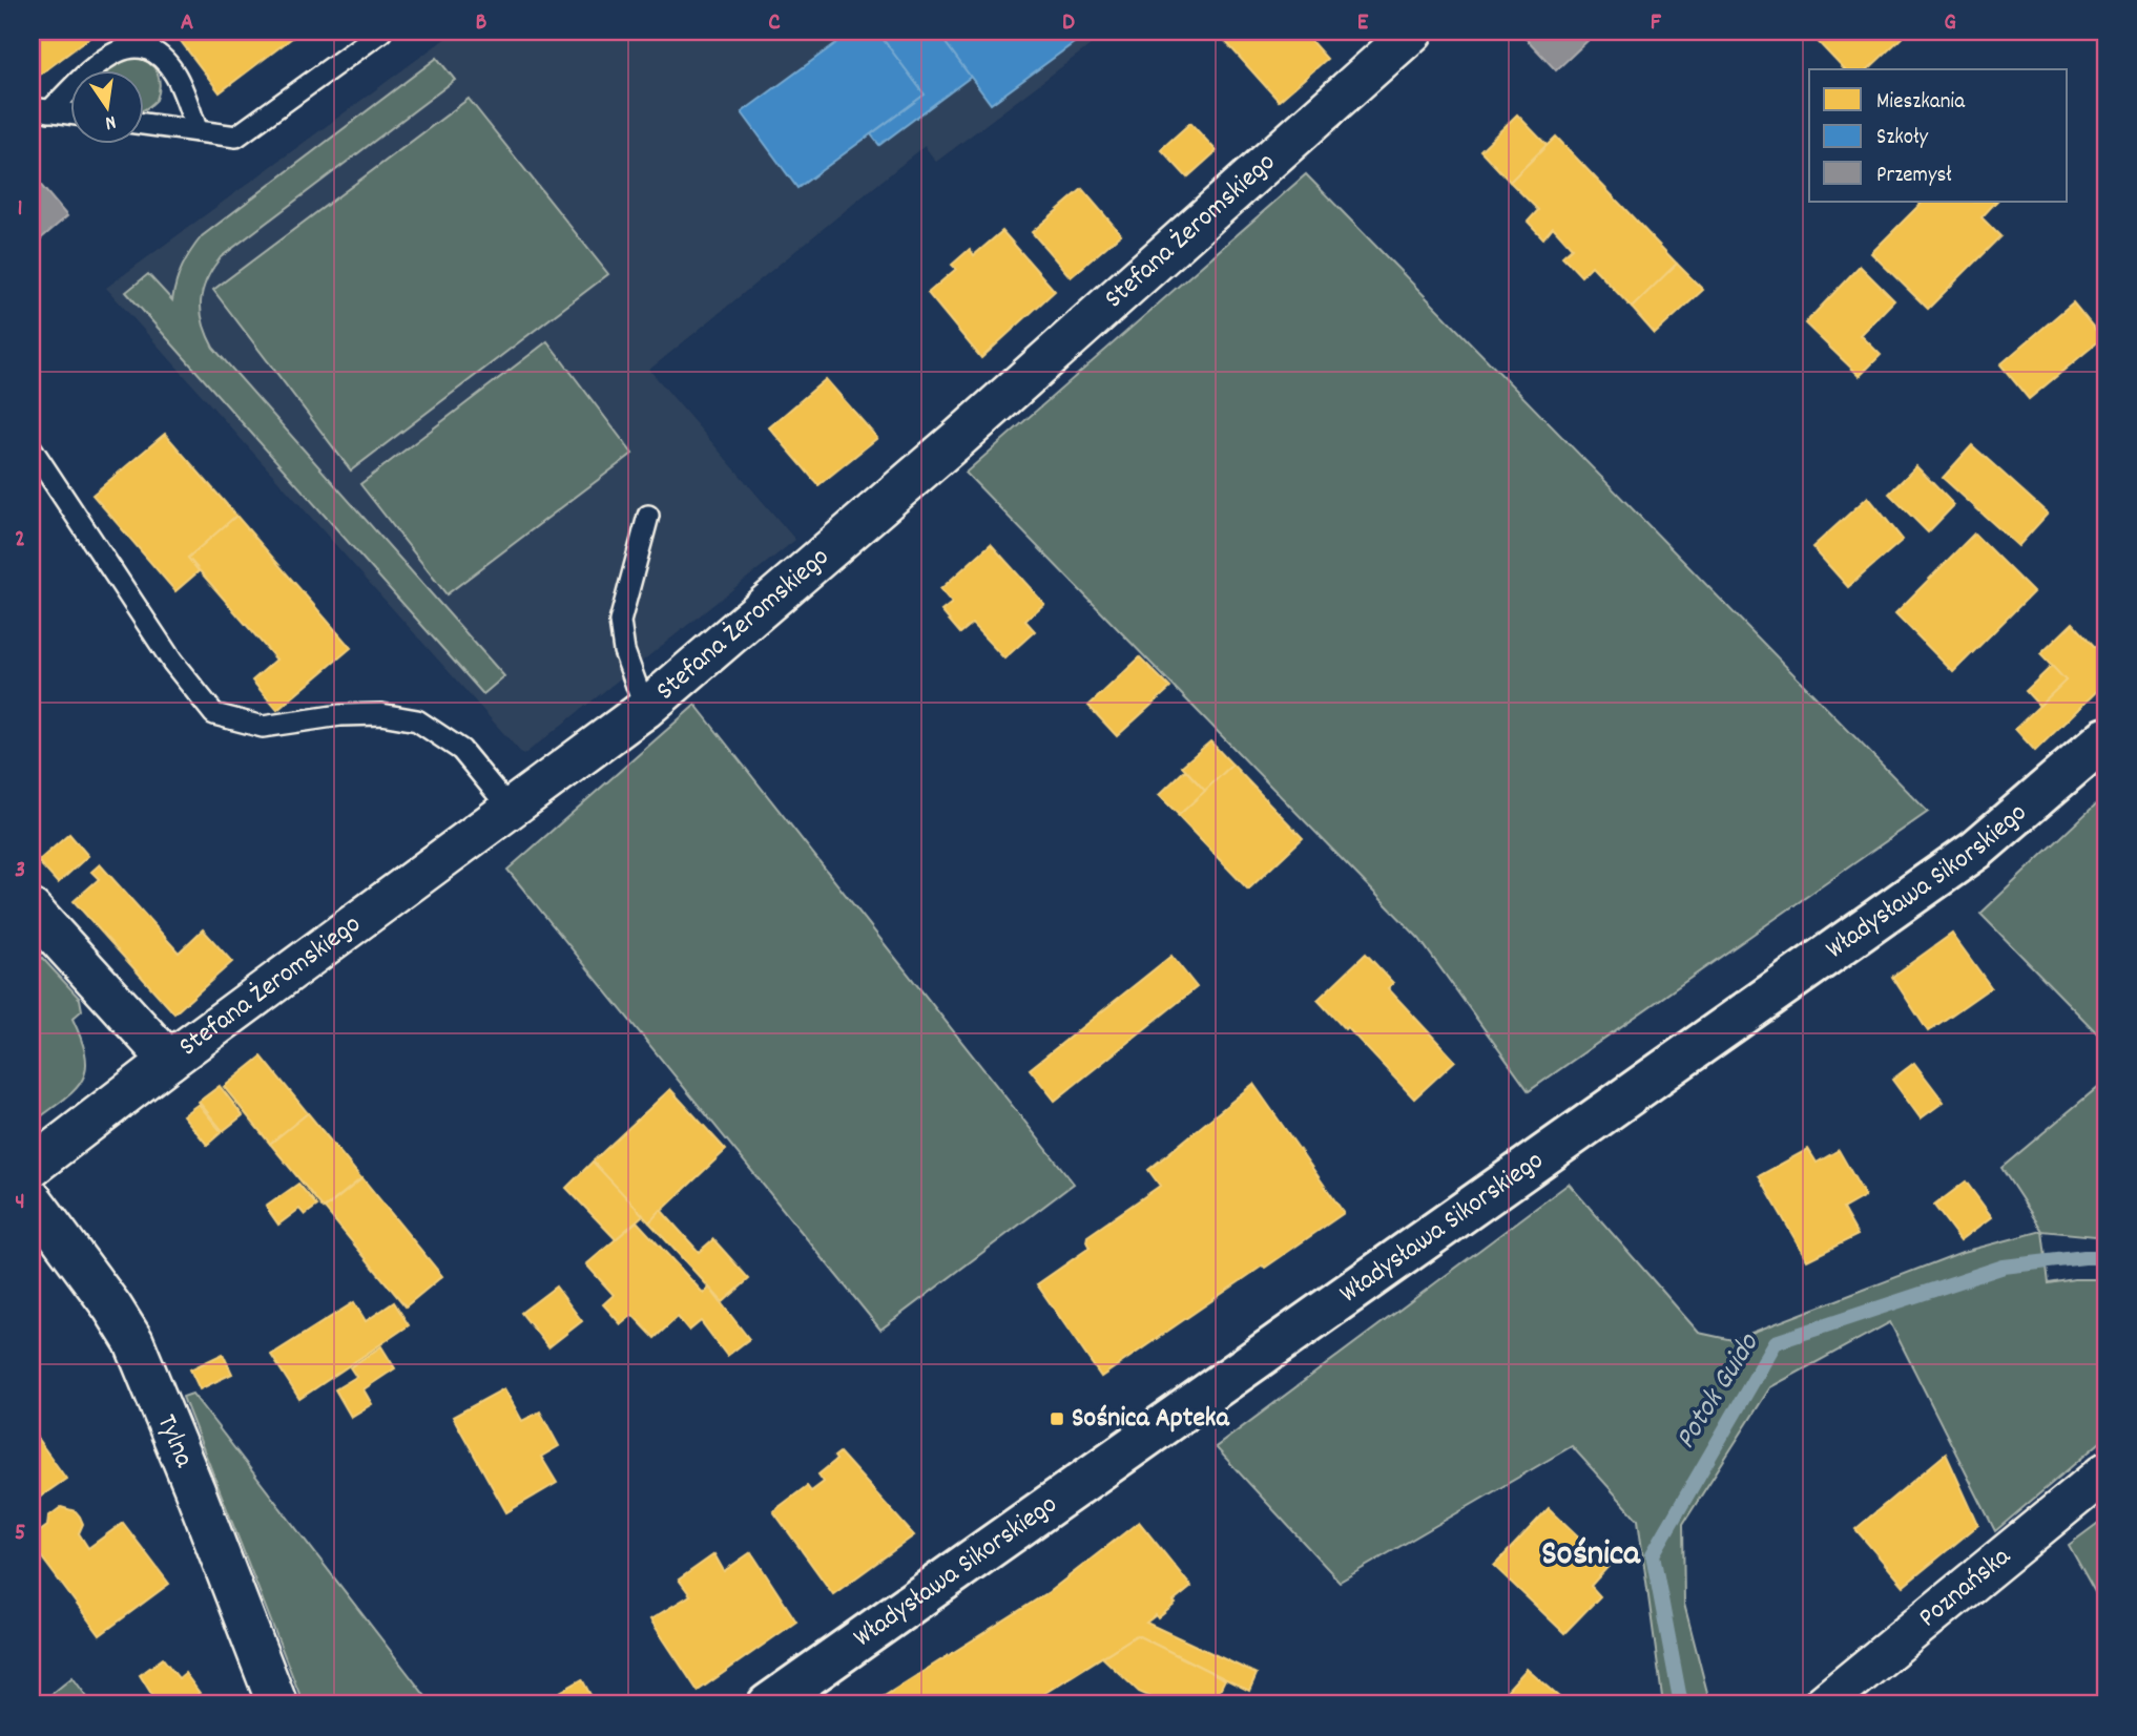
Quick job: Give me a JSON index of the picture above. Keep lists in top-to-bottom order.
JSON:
{
  "streets": {
    "street": [
      "Stefana Żeromskiego",
      "Władysława Sikorskiego",
      "Tylna",
      "Poznańska"
    ]
  },
  "districts": ["Sośnica"],
  "water": ["Potok Guido"],
  "places": {
    "transit": ["Sośnica Apteka"]
  },
  "legend": ["Mieszkania", "Szkoły", "Przemysł"],
  "north": "bottom",
  "grid": {
    "columns": [
      "A",
      "B",
      "C",
      "D",
      "E",
      "F",
      "G"
    ],
    "rows": [
      "1",
      "2",
      "3",
      "4",
      "5"
    ]
  }
}
